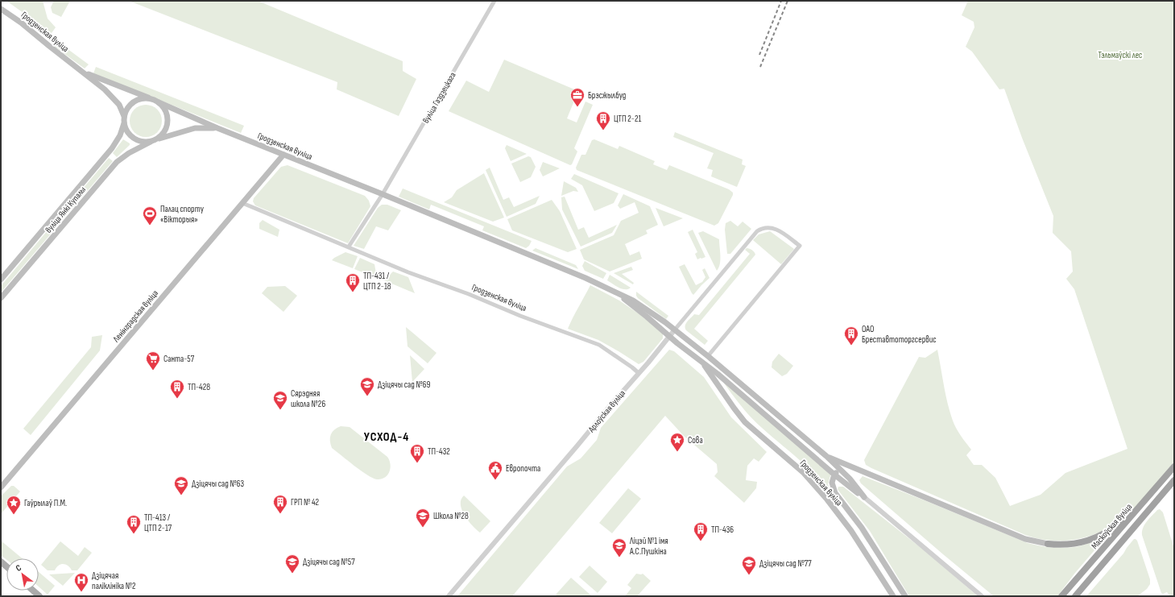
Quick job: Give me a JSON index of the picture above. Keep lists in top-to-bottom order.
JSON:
{
  "streets": {
    "highway": ["Маскоўская вуліца"],
    "main road": ["Гродзенская вуліца", "вуліца Янкі Купалы", "Ленінградская вуліца"],
    "street": ["вуліца Газдзецкага", "Арлоўская вуліца"]
  },
  "crossings": [
    ["Гродзенская вуліца", "вуліца Газдзецкага"],
    ["Гродзенская вуліца", "вуліца Янкі Купалы"],
    ["Гродзенская вуліца", "Ленінградская вуліца"],
    ["Гродзенская вуліца", "Арлоўская вуліца"]
  ],
  "districts": ["УСХОД-4"],
  "parks": ["Тэльмаўскі лес"],
  "places": {
    "office": ["Брэсжылбуд"],
    "building": [
      "ЦТП 2-21",
      "ТП-431 / ЦТП 2-18",
      "ОАО Бреставтоторгсервис",
      "ТП-428",
      "ТП-432",
      "ГРП № 42",
      "ТП-413 / ЦТП 2-17",
      "ТП-436"
    ],
    "sports": ["Палац спорту «Вікторыя»"],
    "supermarket": ["Санта-57"],
    "school or university": [
      "Дзіцячы сад №69",
      "Сярэдняя школа №26",
      "Дзіцячы сад №63",
      "Школа №28",
      "Ліцэй №1 імя А.С.Пушкіна",
      "Дзіцячы сад №57",
      "Дзіцячы сад №77"
    ],
    "place": ["Сова", "Гаўрылаў П.М."],
    "public building": ["Европочта"],
    "hospital": ["Дзіцячая паліклініка №2"]
  },
  "north": "top left"
}
